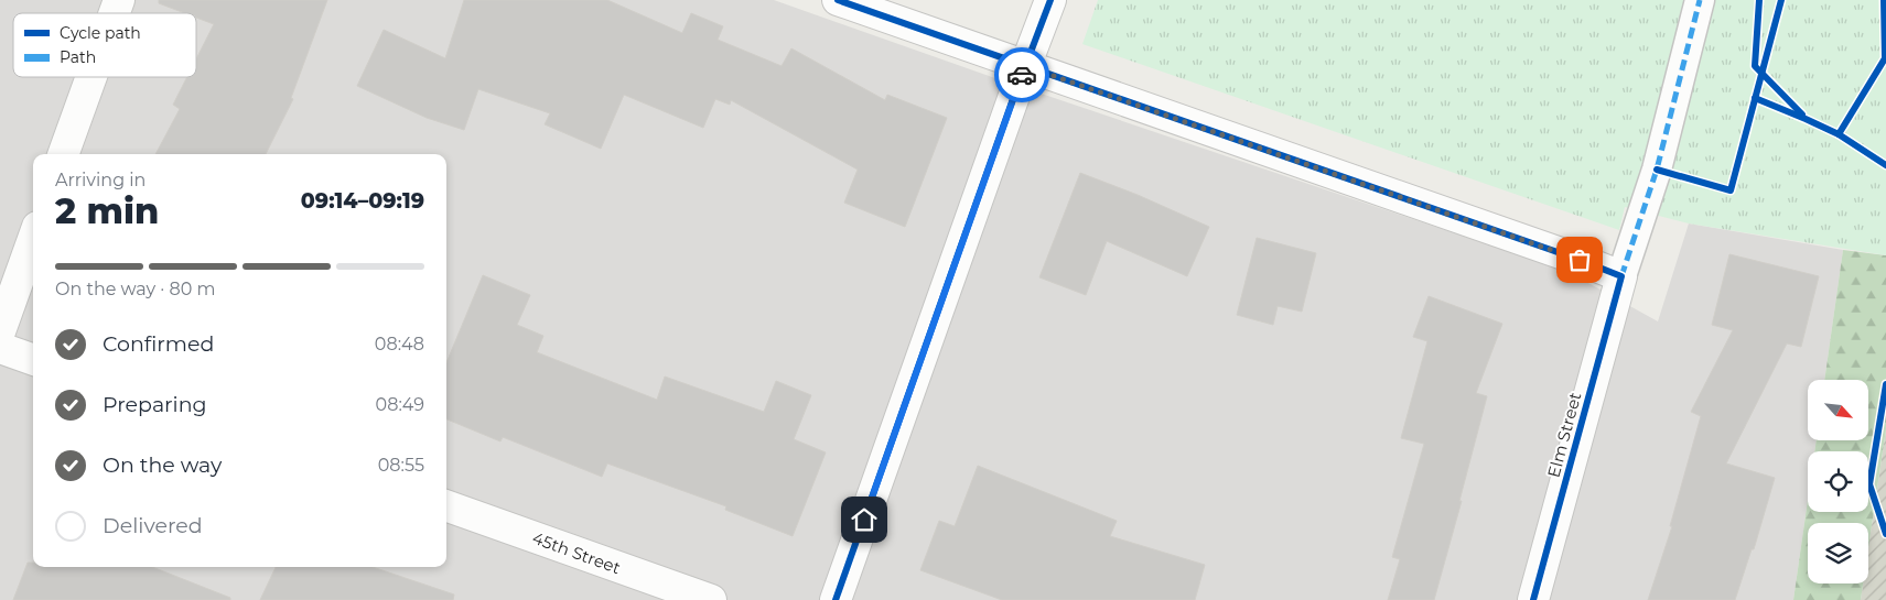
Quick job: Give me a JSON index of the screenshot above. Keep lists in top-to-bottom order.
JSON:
{
  "streets": {
    "street": ["Elm Street", "45th Street"]
  },
  "legend": ["Cycle path", "Path"],
  "north": "bottom right",
  "page": {
    "heading": ["2 min", "Arriving in", "09:14–09:19"],
    "bar": "On the way · 80 m",
    "list": [
      ["Confirmed", "08:48"],
      ["Preparing", "08:49"],
      ["On the way", "08:55"],
      "Delivered"
    ]
  }
}
